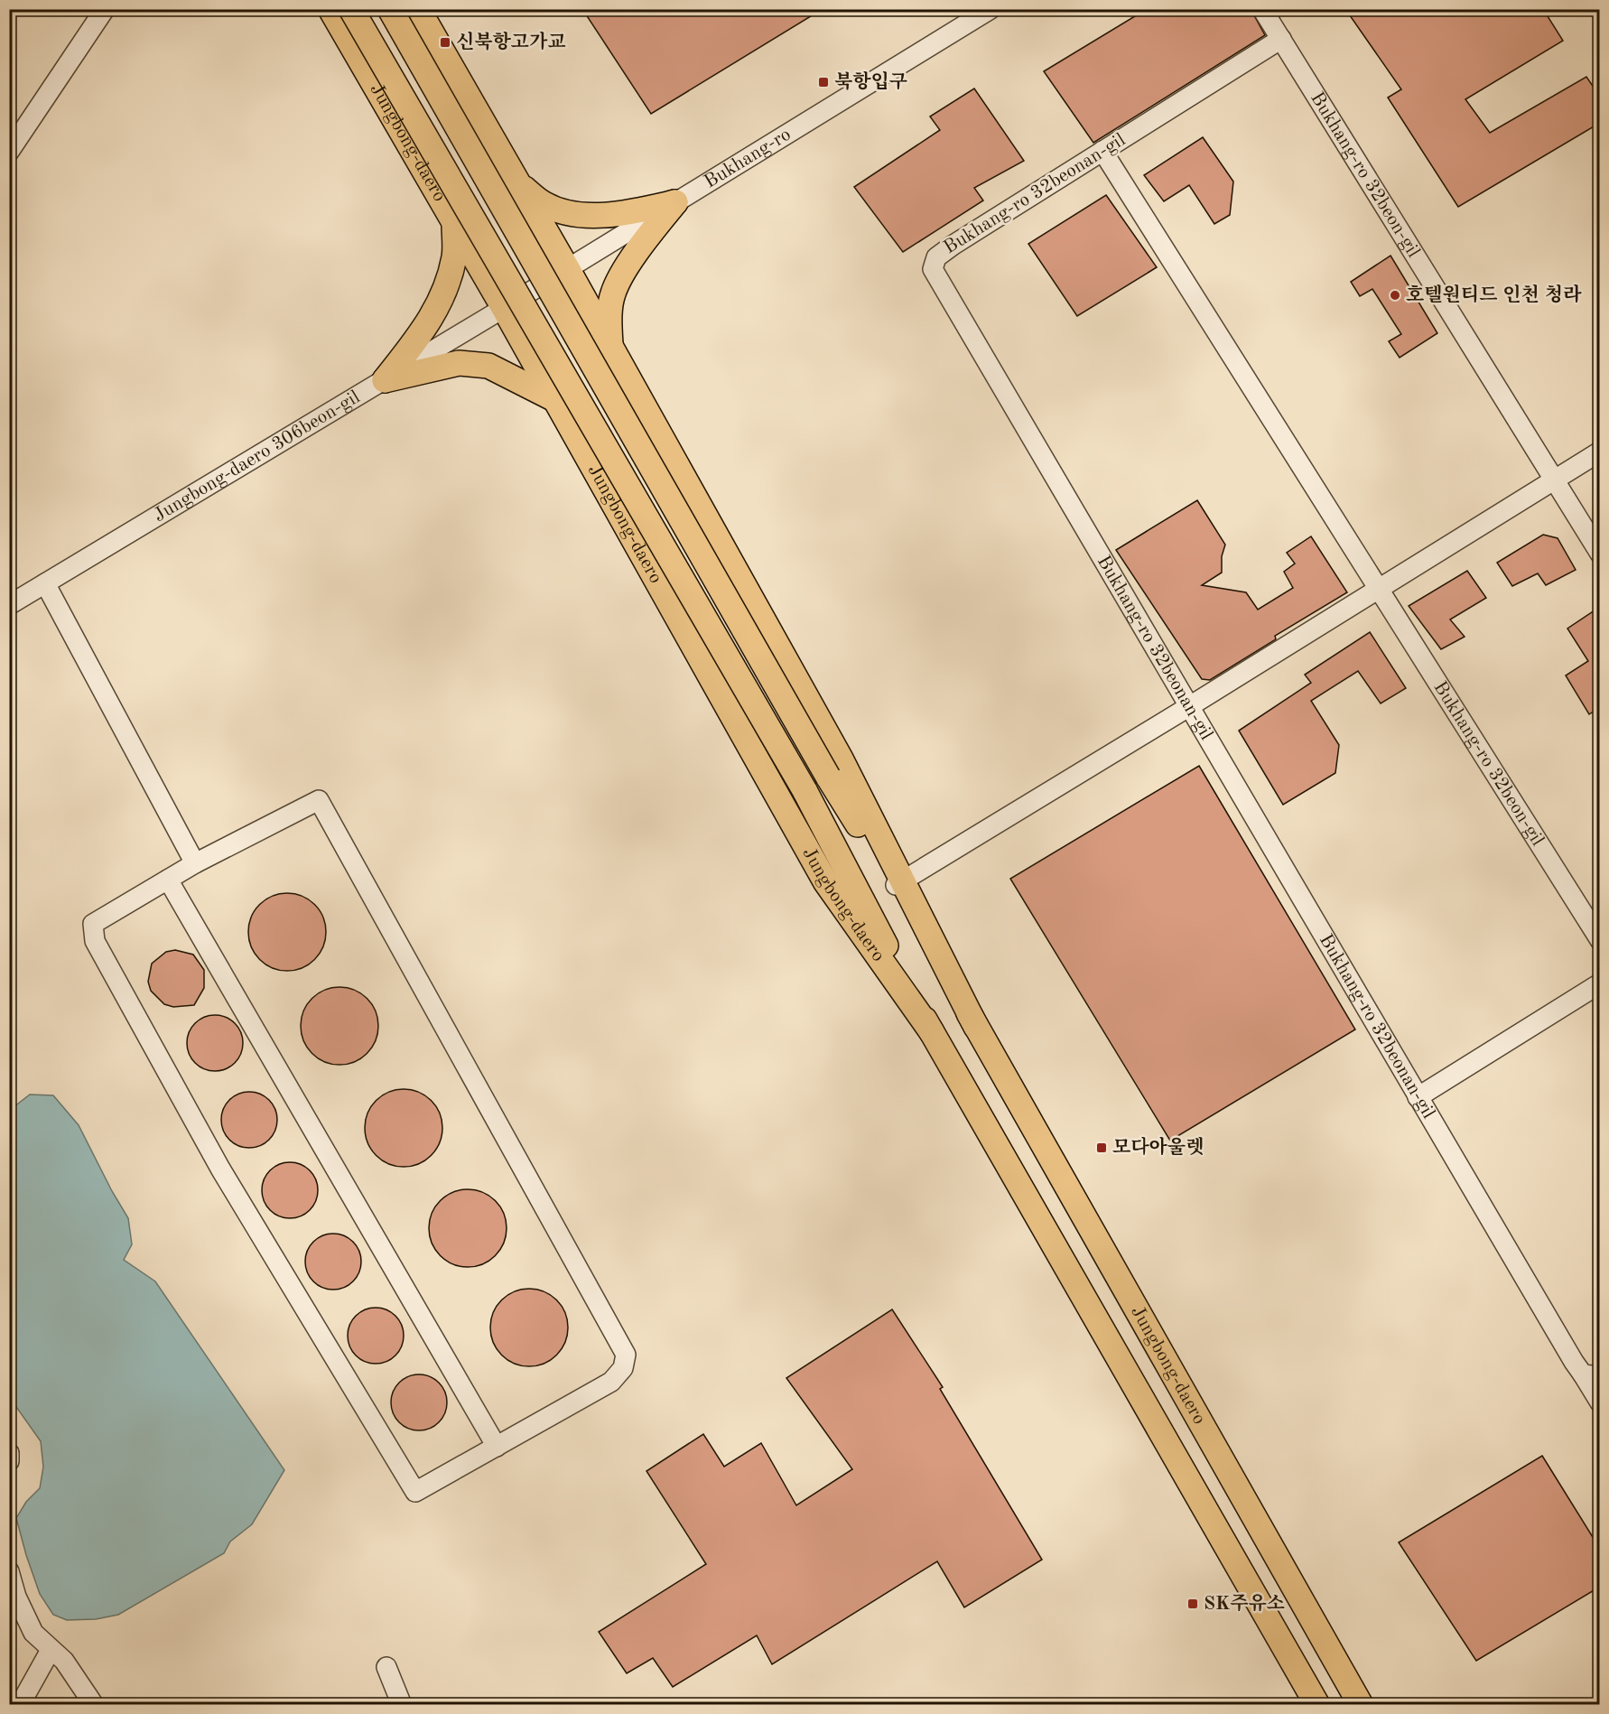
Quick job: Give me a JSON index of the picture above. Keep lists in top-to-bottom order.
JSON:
{
  "streets": {
    "main road": ["Jungbong-daero"],
    "street": [
      "Bukhang-ro",
      "Bukhang-ro 32beon-gil",
      "Bukhang-ro 32beonan-gil",
      "Jungbong-daero 306beon-gil"
    ]
  },
  "crossings": [
    ["Jungbong-daero", "Bukhang-ro"],
    ["Jungbong-daero", "Jungbong-daero 306beon-gil"],
    ["Bukhang-ro", "Jungbong-daero 306beon-gil"],
    ["Bukhang-ro 32beon-gil", "Bukhang-ro 32beonan-gil"]
  ],
  "places": {
    "transit": [
      "신북항고가교",
      "북항입구",
      "모다아울렛",
      "SK주유소"
    ],
    "other": ["호텔원티드 인천 청라"]
  }
}
